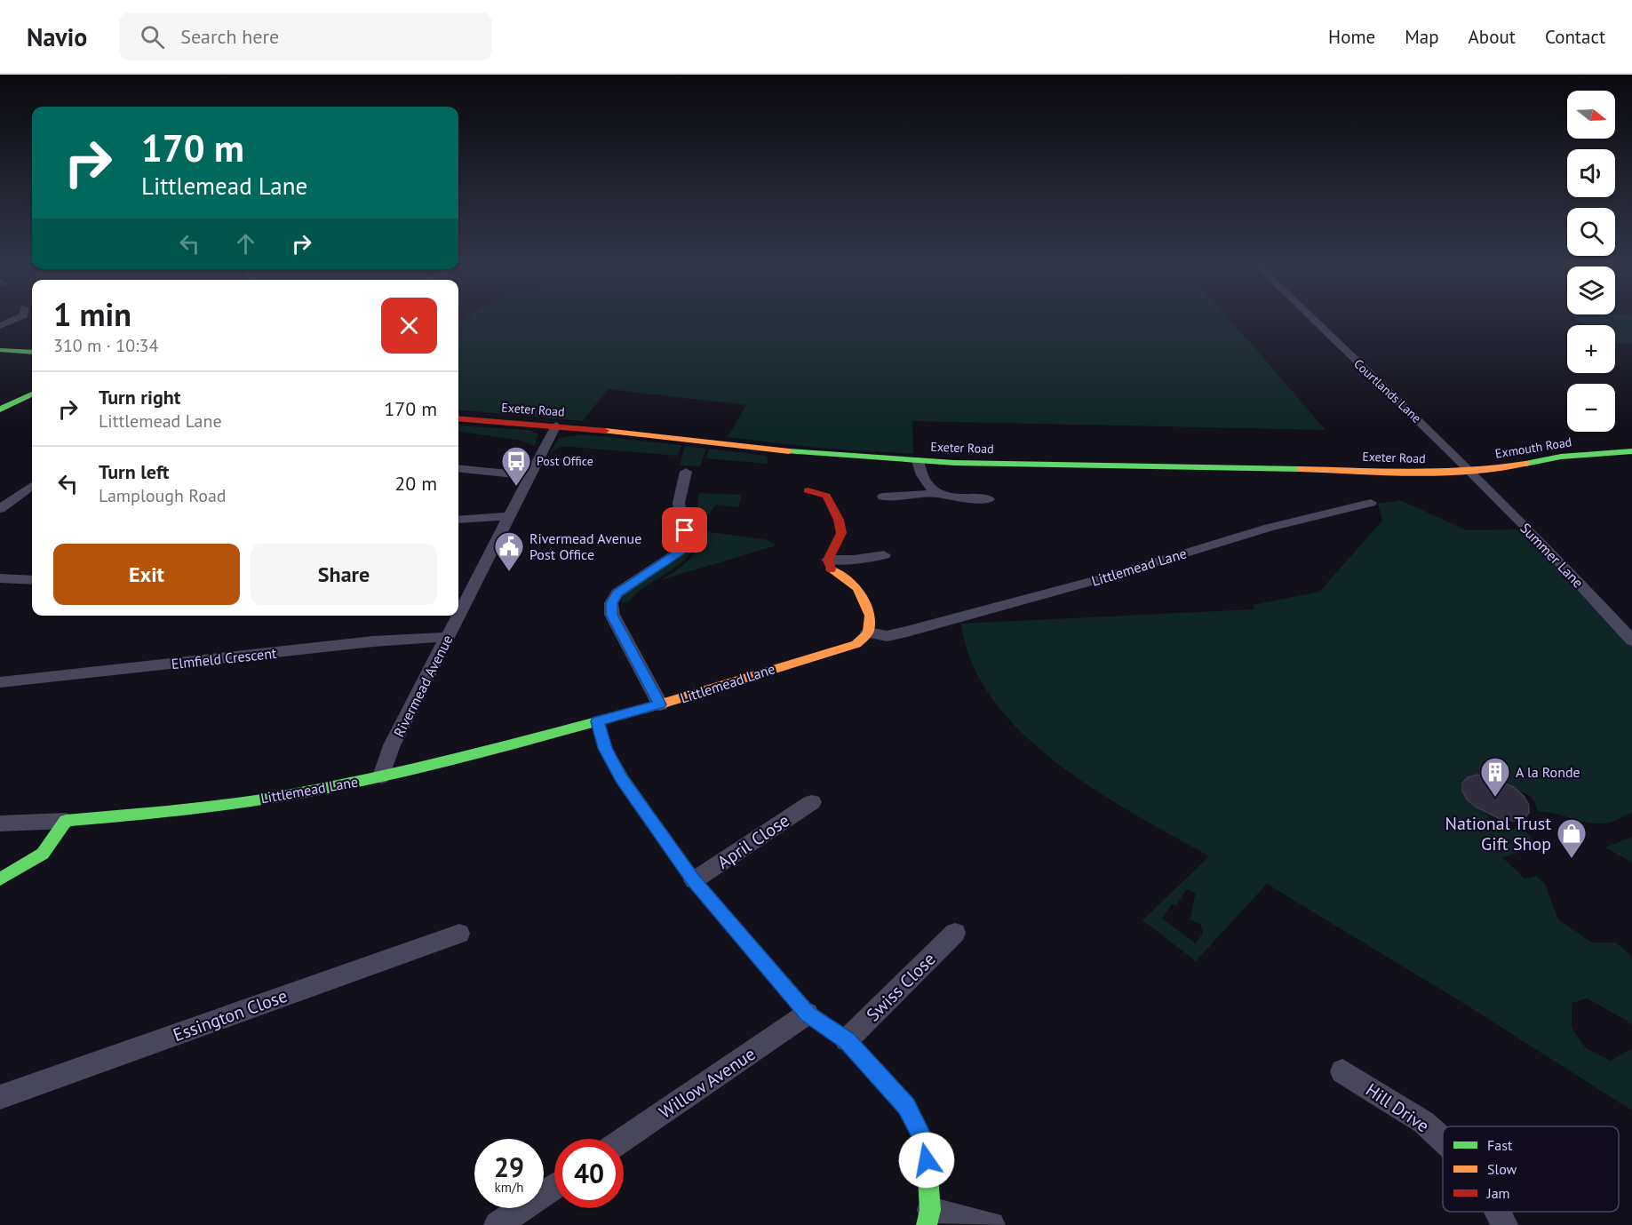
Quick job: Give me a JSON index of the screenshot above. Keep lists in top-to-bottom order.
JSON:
{
  "streets": {
    "main road": ["Exeter Road", "Exmouth Road", "Littlemead Lane"],
    "street": [
      "Courtlands Lane",
      "Summer Lane",
      "Elmfield Crescent",
      "Rivermead Avenue",
      "April Close",
      "Swiss Close",
      "Essington Close",
      "Willow Avenue",
      "Hill Drive"
    ]
  },
  "crossings": [
    ["Courtlands Lane", "Exeter Road"],
    ["Courtlands Lane", "Exmouth Road"],
    ["Courtlands Lane", "Summer Lane"],
    ["Exeter Road", "Exmouth Road"],
    ["Exeter Road", "Summer Lane"],
    ["Exeter Road", "Rivermead Avenue"],
    ["Exmouth Road", "Summer Lane"],
    ["Littlemead Lane", "Rivermead Avenue"],
    ["Elmfield Crescent", "Rivermead Avenue"]
  ],
  "places": {
    "bus stop": ["Post Office"],
    "public building": ["Rivermead Avenue Post Office"],
    "building": ["A la Ronde"],
    "shop": ["National Trust Gift Shop"]
  },
  "legend": ["Fast", "Slow", "Jam"],
  "north": "right",
  "page": {
    "header": "Navio",
    "search": "Search here",
    "nav": [
      "Home",
      "Map",
      "About",
      "Contact"
    ],
    "map_buttons": ["+", "−"],
    "turn": ["170 m", "Littlemead Lane"],
    "heading": ["1 min", "310 m · 10:34"],
    "list": [
      {
        "name": "Turn right",
        "note": "Littlemead Lane",
        "value": "170 m"
      },
      {
        "name": "Turn left",
        "note": "Lamplough Road",
        "value": "20 m"
      }
    ],
    "buttons": ["Exit", "Share"],
    "speed": "29 km/h",
    "limit": "40"
  }
}
